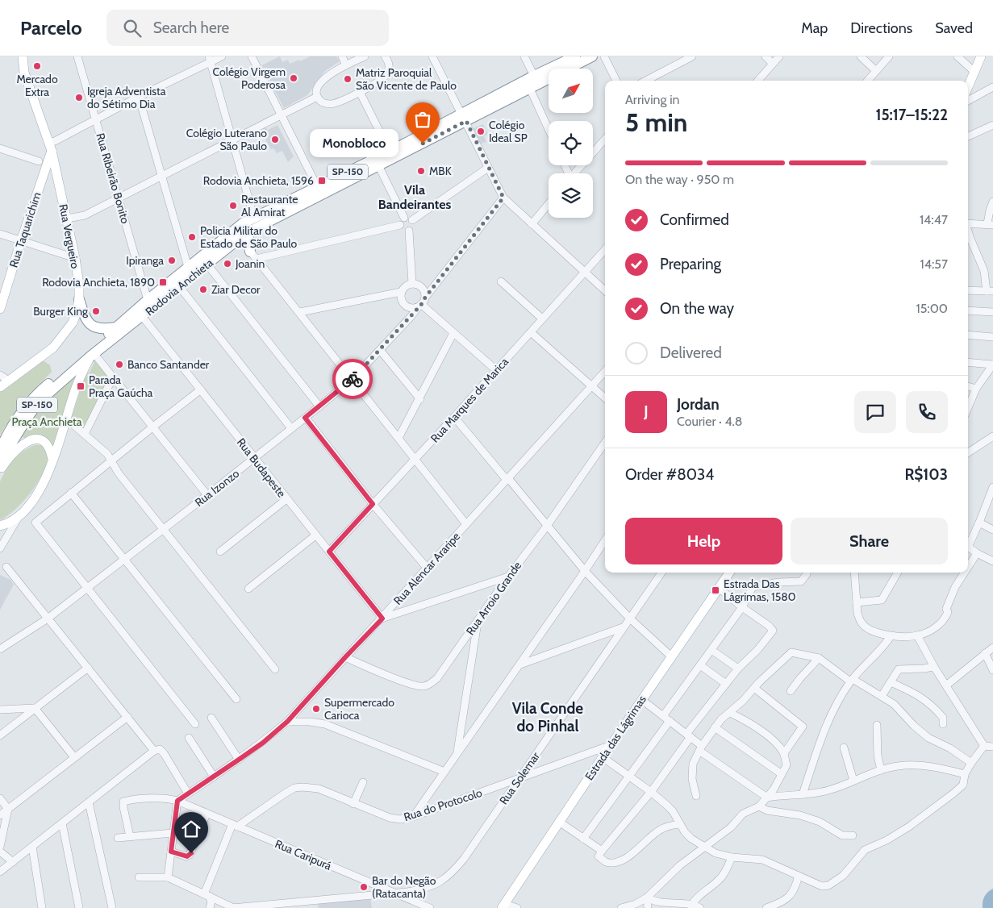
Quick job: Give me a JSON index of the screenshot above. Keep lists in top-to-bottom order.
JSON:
{
  "streets": {
    "highway": ["SP-150", "Rodovia Anchieta"],
    "main road": ["Rua Taquarichim", "Rua Vergueiro", "Estrada das Lágrimas"],
    "street": [
      "Rua Ribeirão Bonito",
      "Rua Marques de Marica",
      "Rua Budapeste",
      "Rua Izonzo",
      "Rua Alencar Araripe",
      "Rua Arroio Grande",
      "Rua Solemar",
      "Rua do Protocolo",
      "Rua Caripurá"
    ]
  },
  "crossings": [
    ["Rua Ribeirão Bonito", "Rodovia Anchieta"],
    ["Rua Taquarichim", "Rua Vergueiro"],
    ["Rodovia Anchieta", "Rua Budapeste"],
    ["Rua Marques de Marica", "Rua Budapeste"],
    ["Rua Budapeste", "Rua Izonzo"],
    ["Rua Budapeste", "Rua Alencar Araripe"],
    ["Rua Alencar Araripe", "Rua Arroio Grande"],
    ["Rua Alencar Araripe", "Rua Caripurá"],
    ["Estrada das Lágrimas", "Rua do Protocolo"],
    ["Rua Solemar", "Rua do Protocolo"],
    ["Rua Solemar", "Rua Caripurá"],
    ["Rua do Protocolo", "Rua Caripurá"]
  ],
  "districts": ["Vila Bandeirantes", "Vila Conde do Pinhal"],
  "parks": ["Praça Anchieta"],
  "places": {
    "other": [
      "Mercado Extra",
      "Colégio Virgem Poderosa",
      "Matriz Paroquial São Vicente de Paulo",
      "Igreja Adventista do Sétimo Dia",
      "Colégio Ideal SP",
      "Colégio Luterano São Paulo",
      "Monobloco",
      "MBK",
      "Restaurante Al Amirat",
      "Policia Militar do Estado de São Paulo",
      "Ipiranga",
      "Joanin",
      "Ziar Decor",
      "Burger King",
      "Banco Santander",
      "Supermercado Carioca",
      "Bar do Negão (Ratacanta)"
    ],
    "transit": [
      "Rodovia Anchieta, 1596",
      "Rodovia Anchieta, 1890",
      "Parada Praça Gaúcha",
      "Estrada Das Lágrimas, 1580"
    ]
  },
  "north": "top right",
  "page": {
    "header": "Parcelo",
    "search": "Search here",
    "nav": ["Map", "Directions", "Saved"],
    "heading": ["5 min", "Arriving in", "15:17–15:22"],
    "panel": [
      "Jordan",
      "Courier · 4.8",
      "Order #8034",
      "R$103"
    ],
    "bubble": "Monobloco",
    "bar": "On the way · 950 m",
    "list": [
      ["Confirmed", "14:47"],
      ["Preparing", "14:57"],
      ["On the way", "15:00"],
      "Delivered"
    ],
    "round": "J",
    "buttons": ["Help", "Share"]
  }
}
